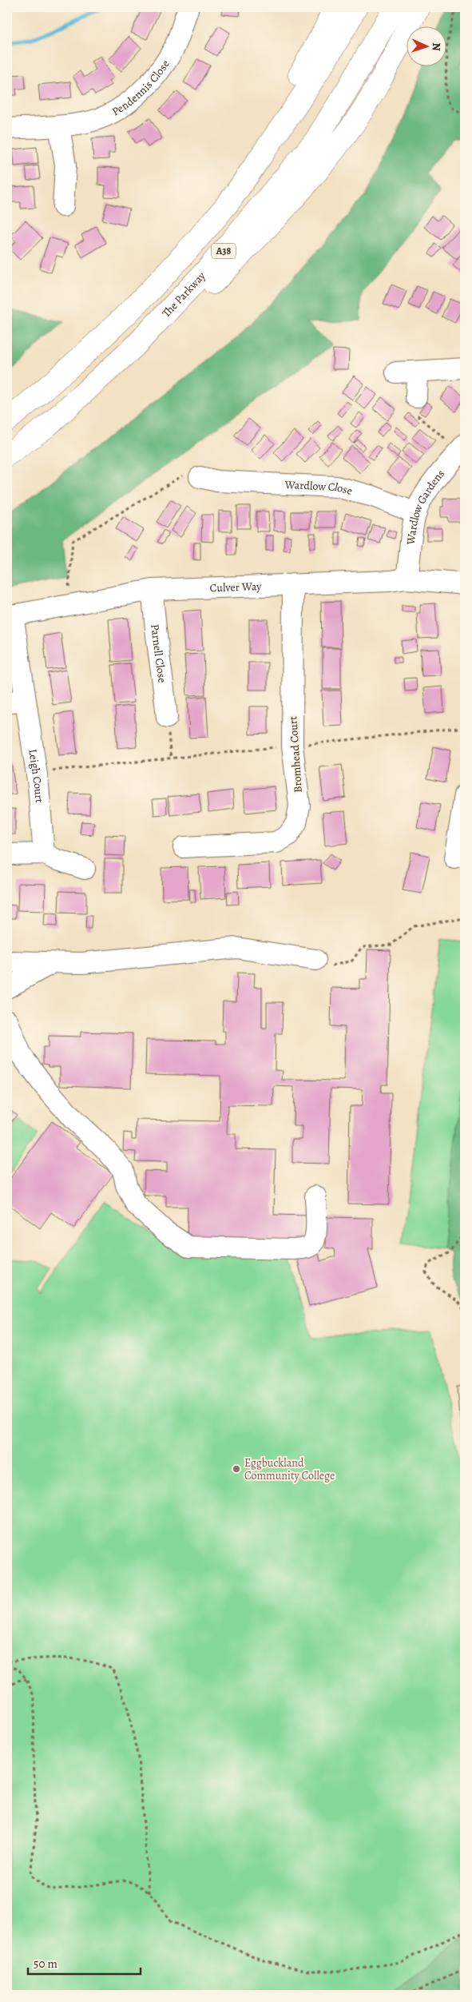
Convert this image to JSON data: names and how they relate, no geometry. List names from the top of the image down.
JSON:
{
  "streets": {
    "highway": ["A38", "The Parkway"],
    "street": [
      "Pendennis Close",
      "Wardlow Close",
      "Wardlow Gardens",
      "Culver Way",
      "Parnell Close",
      "Bromhead Court",
      "Leigh Court"
    ]
  },
  "crossings": [
    ["A38", "The Parkway"],
    ["Wardlow Close", "Wardlow Gardens"],
    ["Wardlow Gardens", "Culver Way"],
    ["Culver Way", "Parnell Close"],
    ["Culver Way", "Bromhead Court"],
    ["Culver Way", "Leigh Court"]
  ],
  "places": ["Eggbuckland Community College"],
  "scale_bar": "50 m",
  "north": "right"
}
